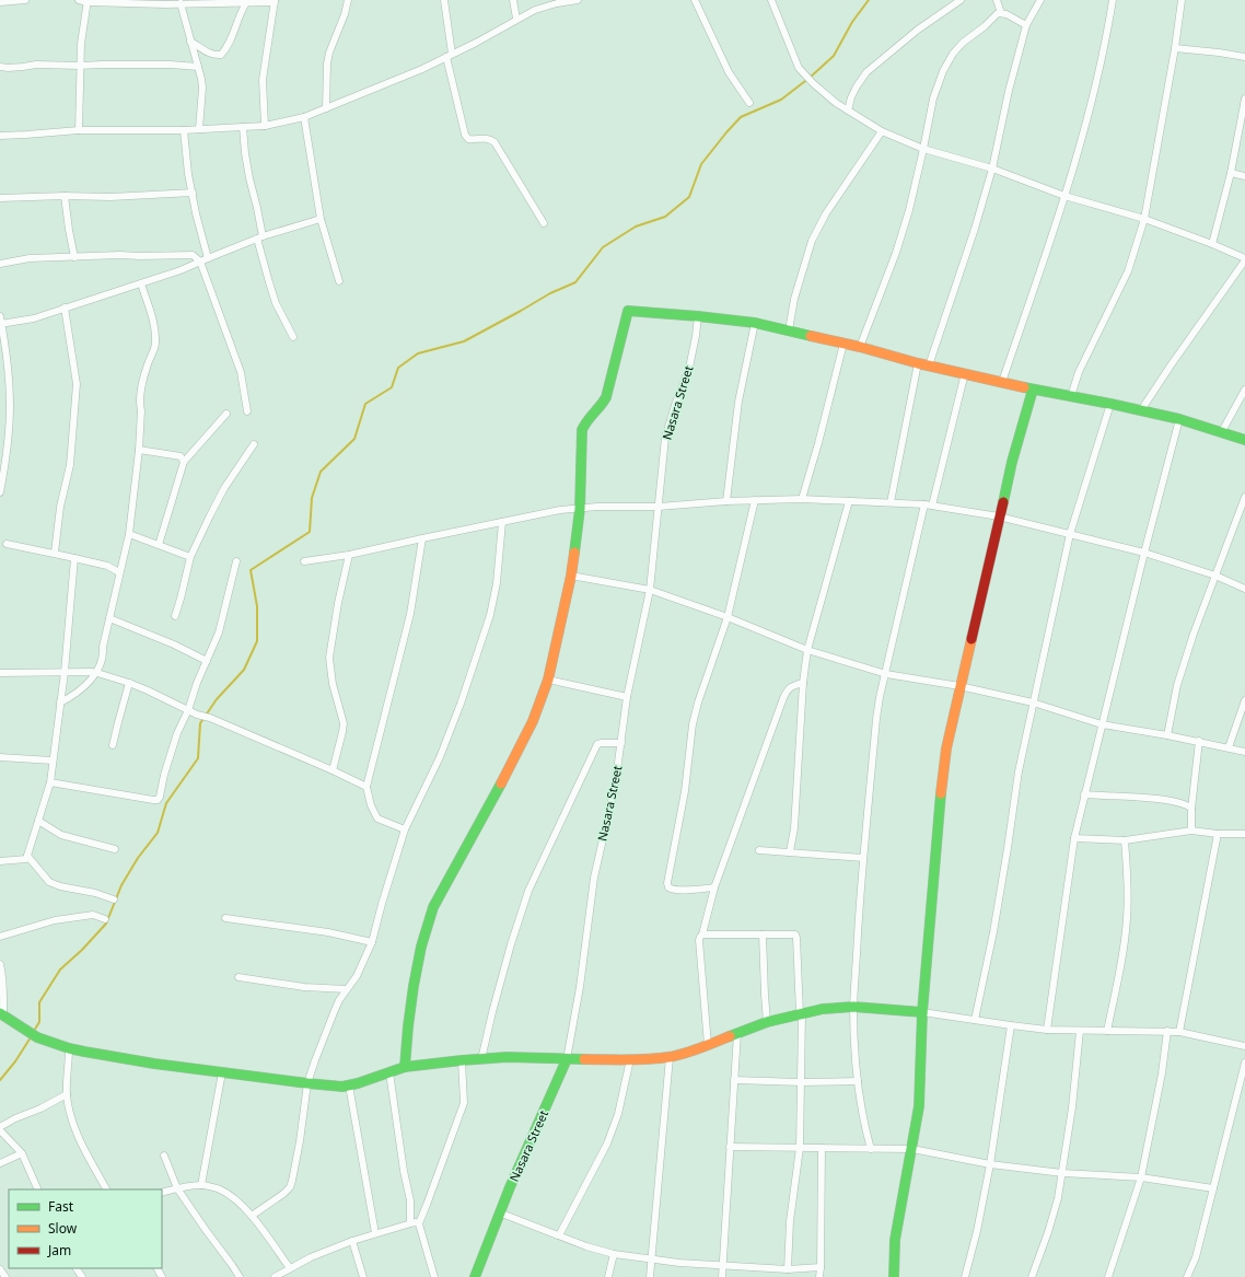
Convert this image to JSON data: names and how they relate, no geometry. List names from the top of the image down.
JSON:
{
  "streets": {
    "street": ["Nasara Street"]
  },
  "legend": ["Fast", "Slow", "Jam"]
}
